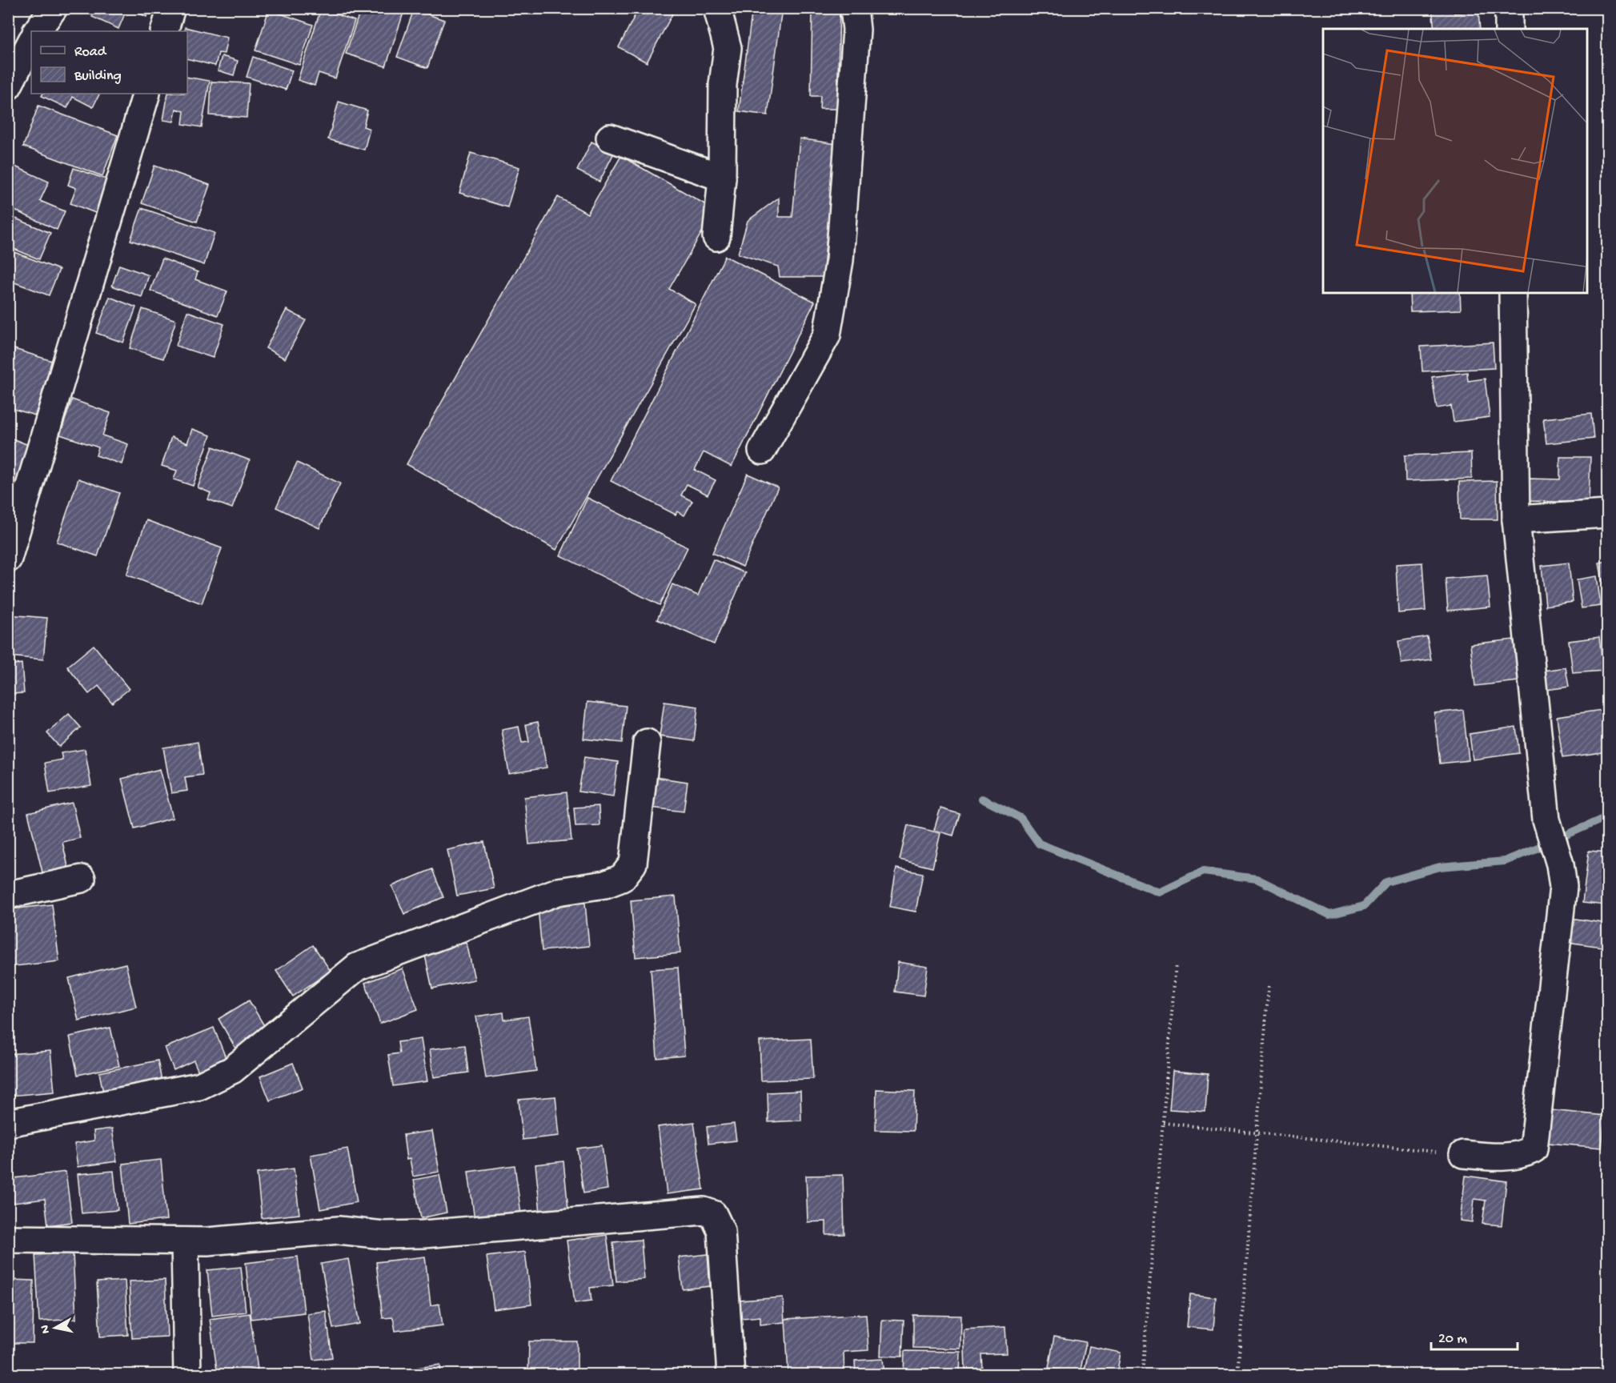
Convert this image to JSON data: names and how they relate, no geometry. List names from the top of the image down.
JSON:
{
  "legend": ["Road", "Building"],
  "scale_bar": "20 m",
  "north": "left"
}
